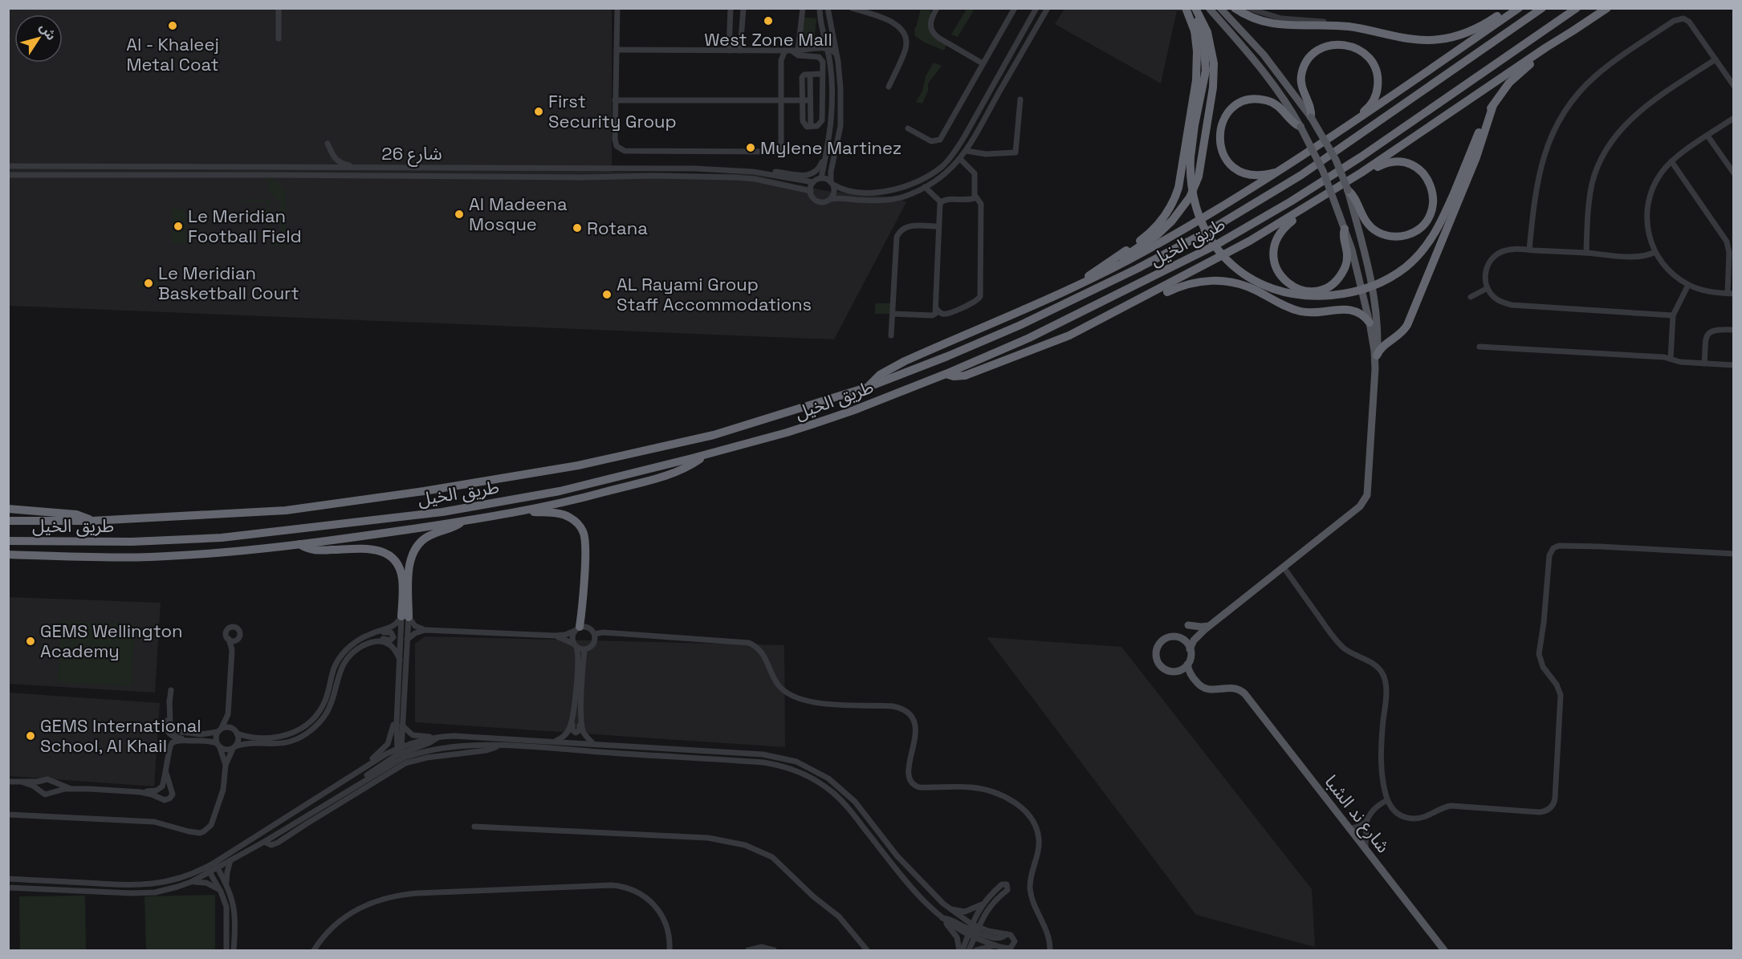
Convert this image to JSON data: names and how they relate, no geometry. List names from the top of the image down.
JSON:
{
  "streets": {
    "highway": ["طريق الخيل"],
    "main road": ["شارع ند الشبا"],
    "street": ["شارع 26"]
  },
  "places": [
    "West Zone Mall",
    "Al - Khaleej Metal Coat",
    "First Security Group",
    "Mylene Martinez",
    "Al Madeena Mosque",
    "Le Meridian Football Field",
    "Rotana",
    "Le Meridian Basketball Court",
    "AL Rayami Group Staff Accommodations",
    "GEMS Wellington Academy",
    "GEMS International School, Al Khail"
  ],
  "north": "top right"
}
